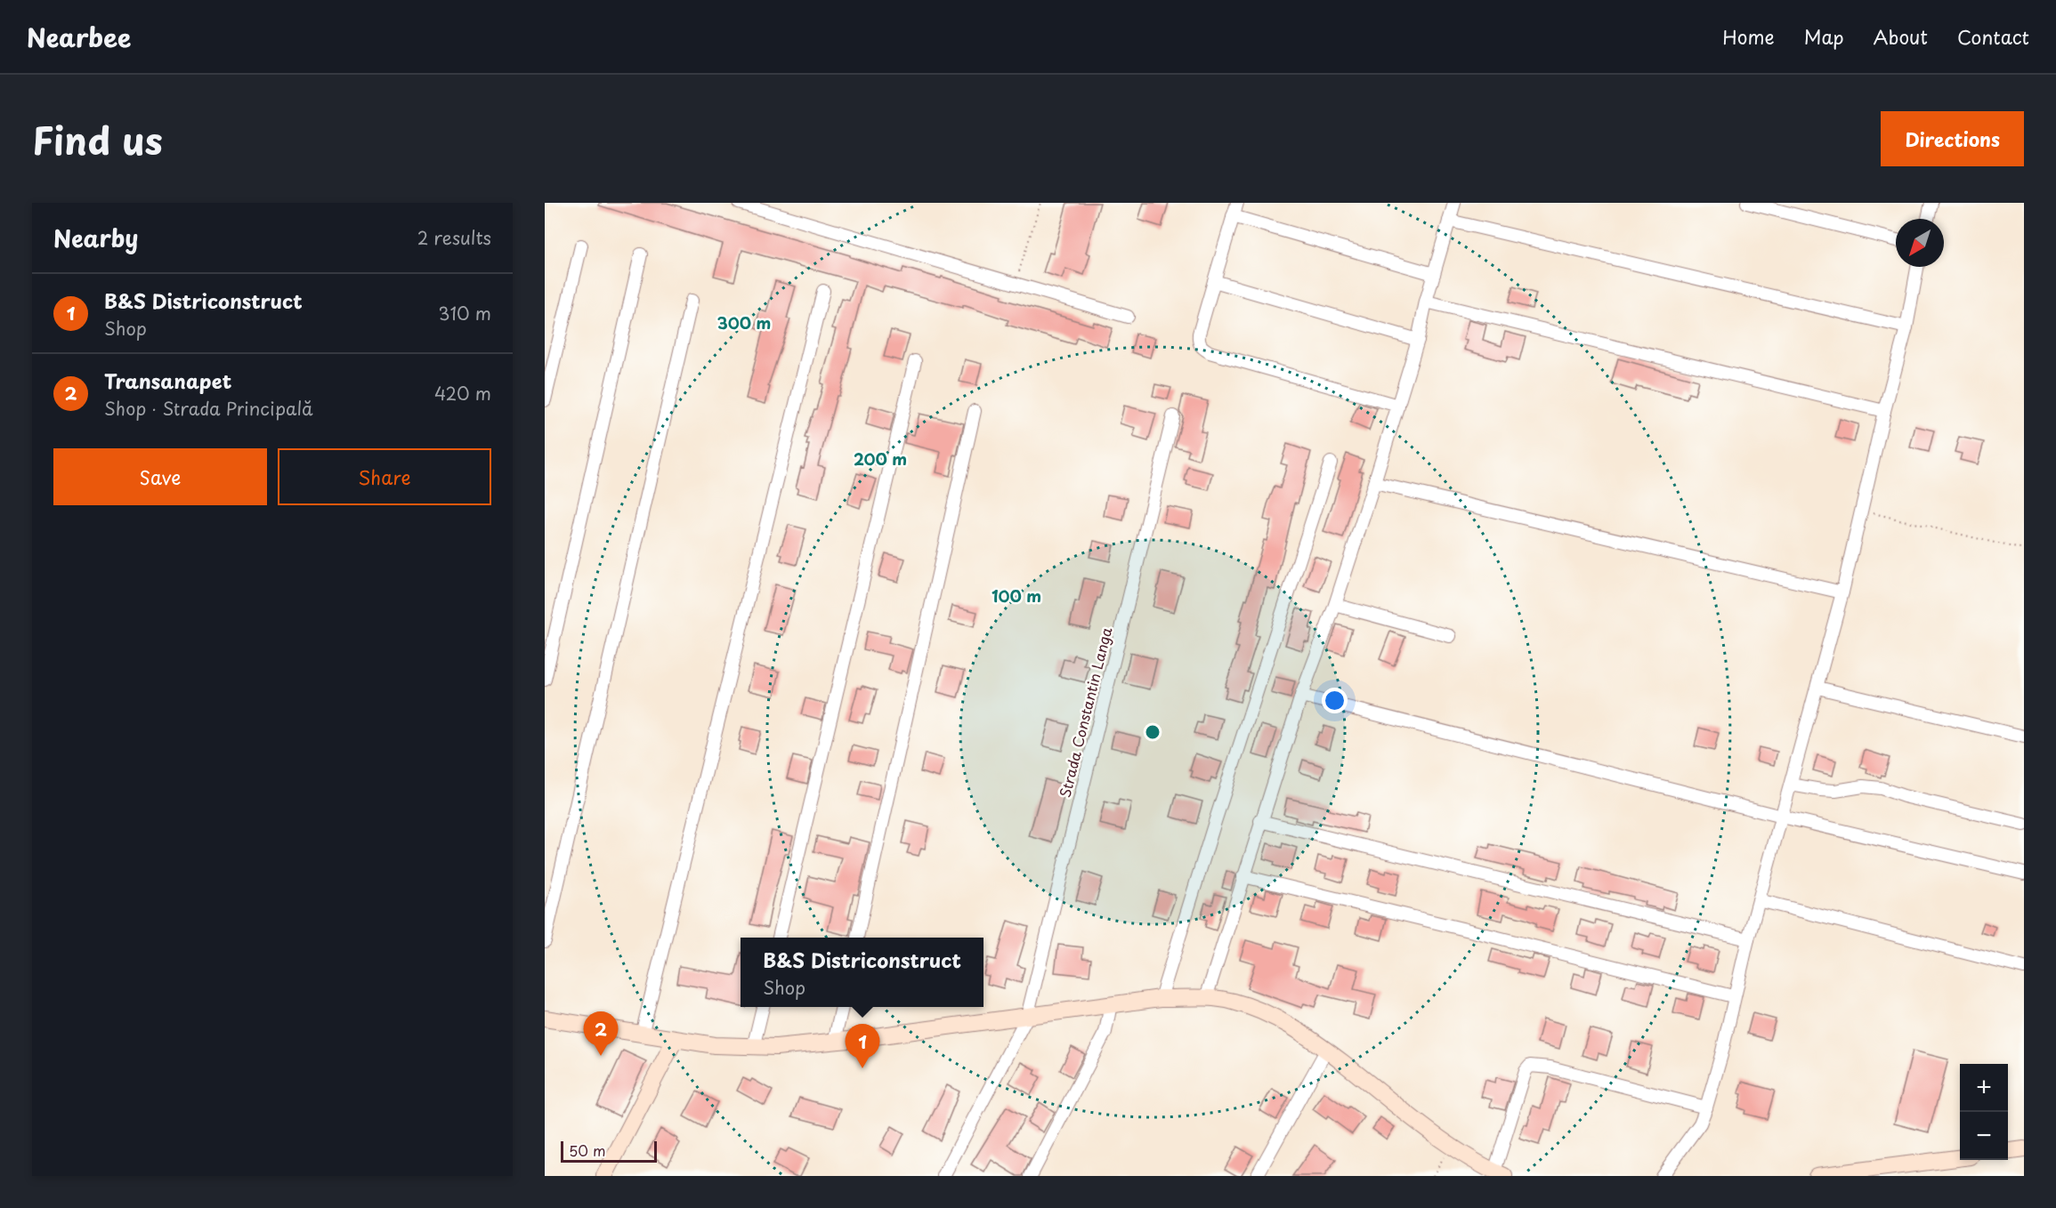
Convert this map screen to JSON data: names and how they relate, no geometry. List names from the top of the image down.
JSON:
{
  "streets": {
    "street": ["Strada Constantin Langa"]
  },
  "scale_bar": "50 m",
  "north": "bottom left",
  "page": {
    "header": "Nearbee",
    "nav": [
      "Home",
      "Map",
      "About",
      "Contact"
    ],
    "title": "Find us",
    "buttons": [
      "Directions",
      ["Save", "Share"]
    ],
    "heading": ["Nearby", "2 results"],
    "list": [
      {
        "mark": "1",
        "name": "B&S Districonstruct",
        "note": "Shop",
        "value": "310 m"
      },
      {
        "mark": "2",
        "name": "Transanapet",
        "note": "Shop · Strada Principală",
        "value": "420 m"
      }
    ],
    "popup": ["B&S Districonstruct", "Shop"],
    "pins": ["2", "1"],
    "map_buttons": ["+", "−"],
    "scale": "50 m"
  },
  "rings": ["300 m", "200 m", "100 m"]
}
